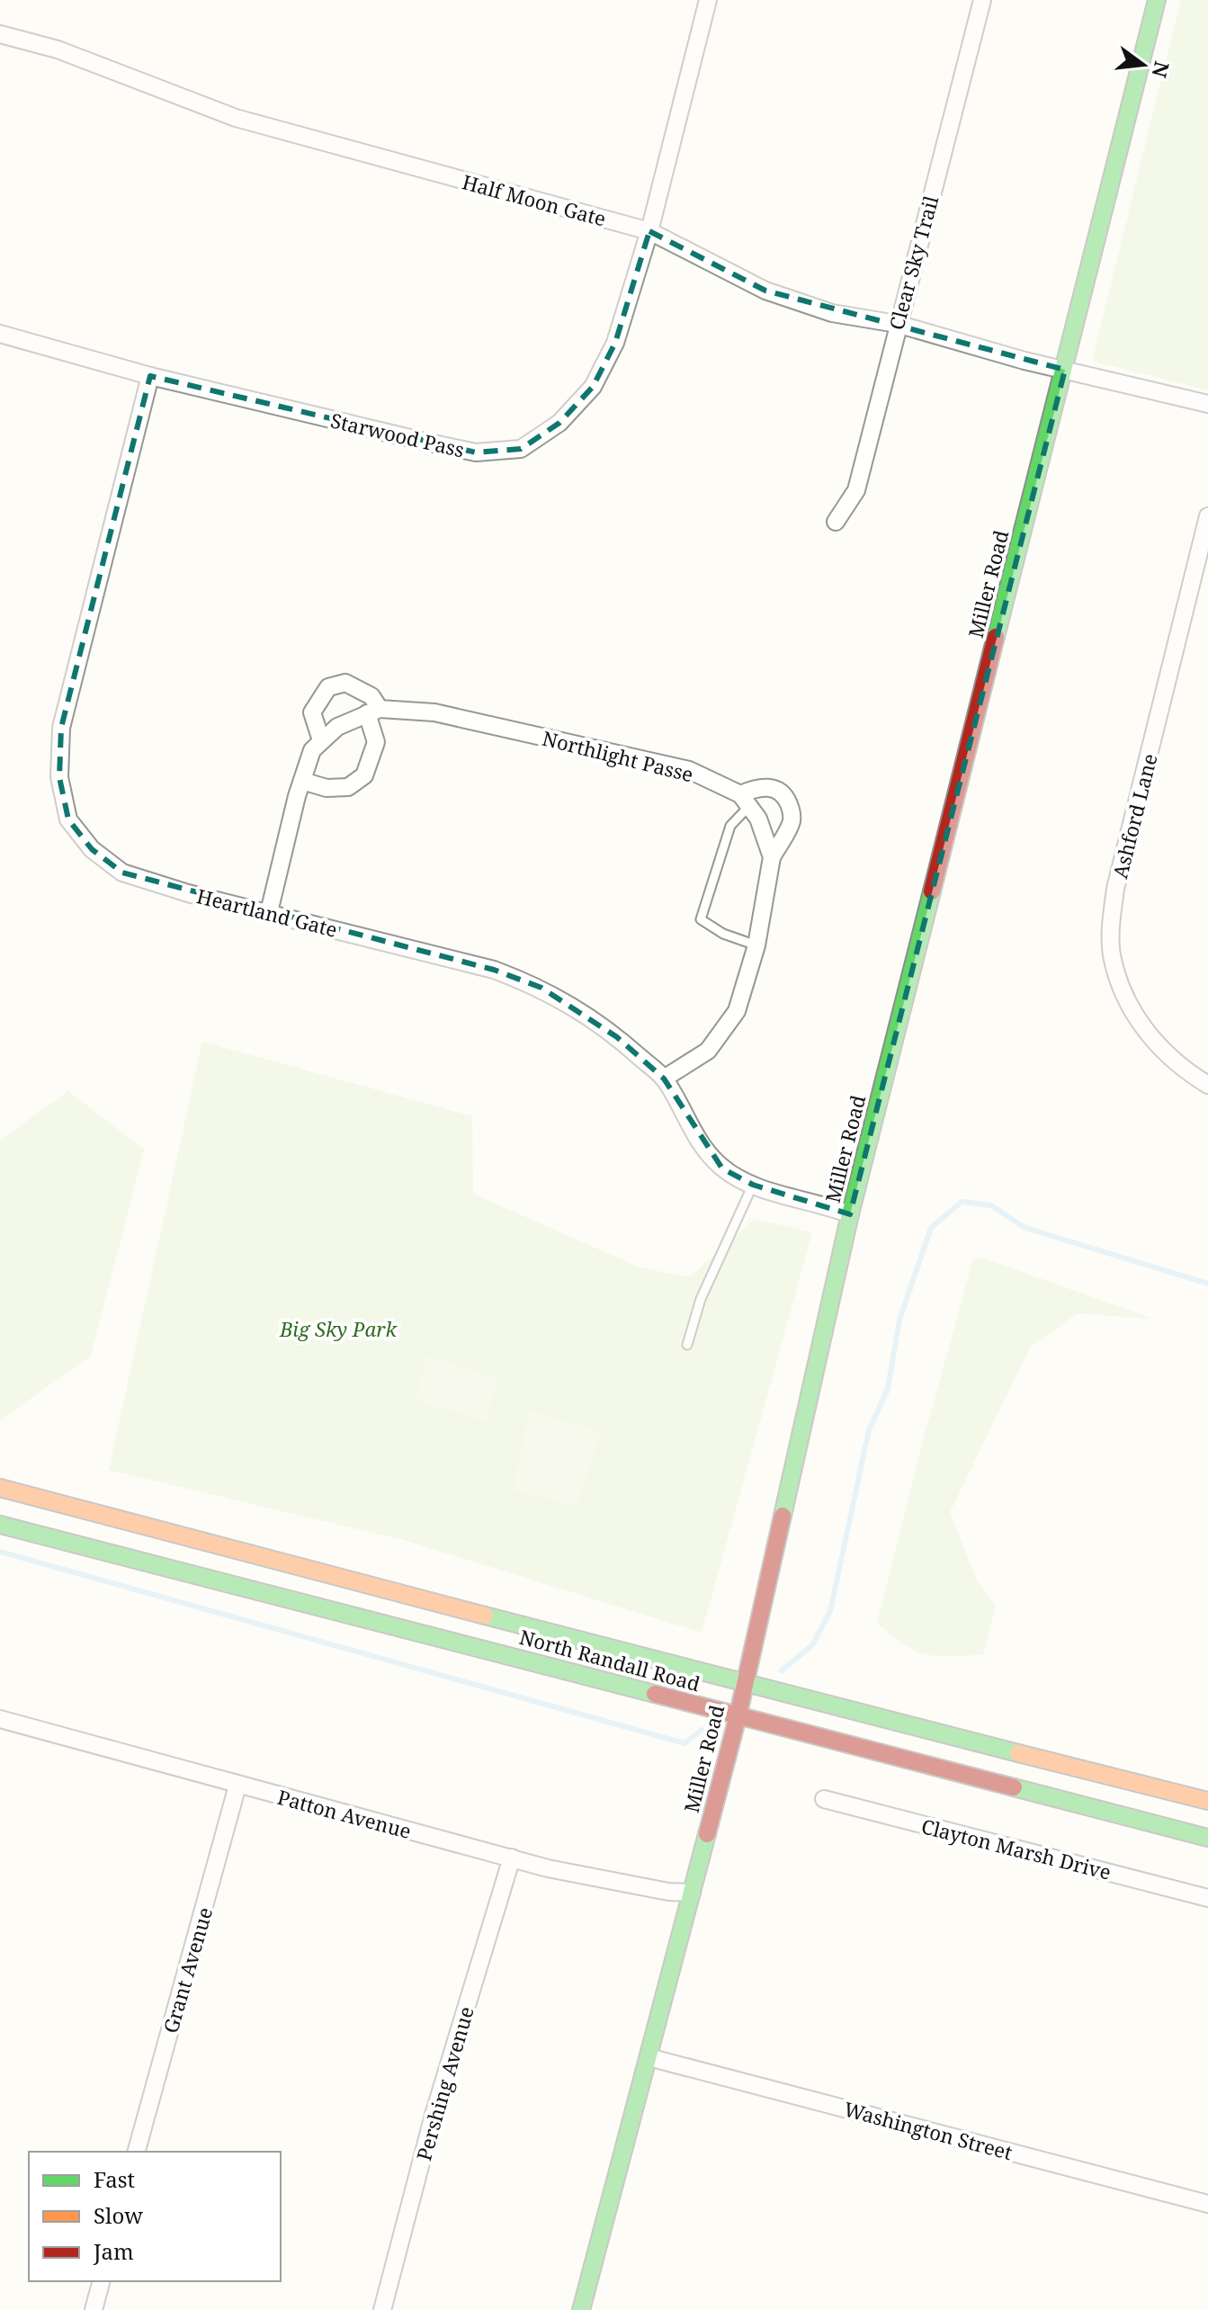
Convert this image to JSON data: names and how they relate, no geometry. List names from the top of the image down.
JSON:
{
  "streets": {
    "main road": ["Miller Road", "North Randall Road"],
    "street": [
      "Half Moon Gate",
      "Clear Sky Trail",
      "Starwood Pass",
      "Northlight Passe",
      "Ashford Lane",
      "Heartland Gate",
      "Patton Avenue",
      "Clayton Marsh Drive",
      "Grant Avenue",
      "Pershing Avenue",
      "Washington Street"
    ]
  },
  "crossings": [
    ["Half Moon Gate", "Clear Sky Trail"],
    ["Half Moon Gate", "Starwood Pass"],
    ["Half Moon Gate", "Miller Road"],
    ["Starwood Pass", "Heartland Gate"],
    ["Miller Road", "Heartland Gate"],
    ["Miller Road", "North Randall Road"],
    ["Miller Road", "Patton Avenue"],
    ["Miller Road", "Washington Street"],
    ["Northlight Passe", "Heartland Gate"],
    ["Patton Avenue", "Grant Avenue"],
    ["Patton Avenue", "Pershing Avenue"]
  ],
  "parks": ["Big Sky Park"],
  "legend": ["Fast", "Slow", "Jam"],
  "north": "right"
}
